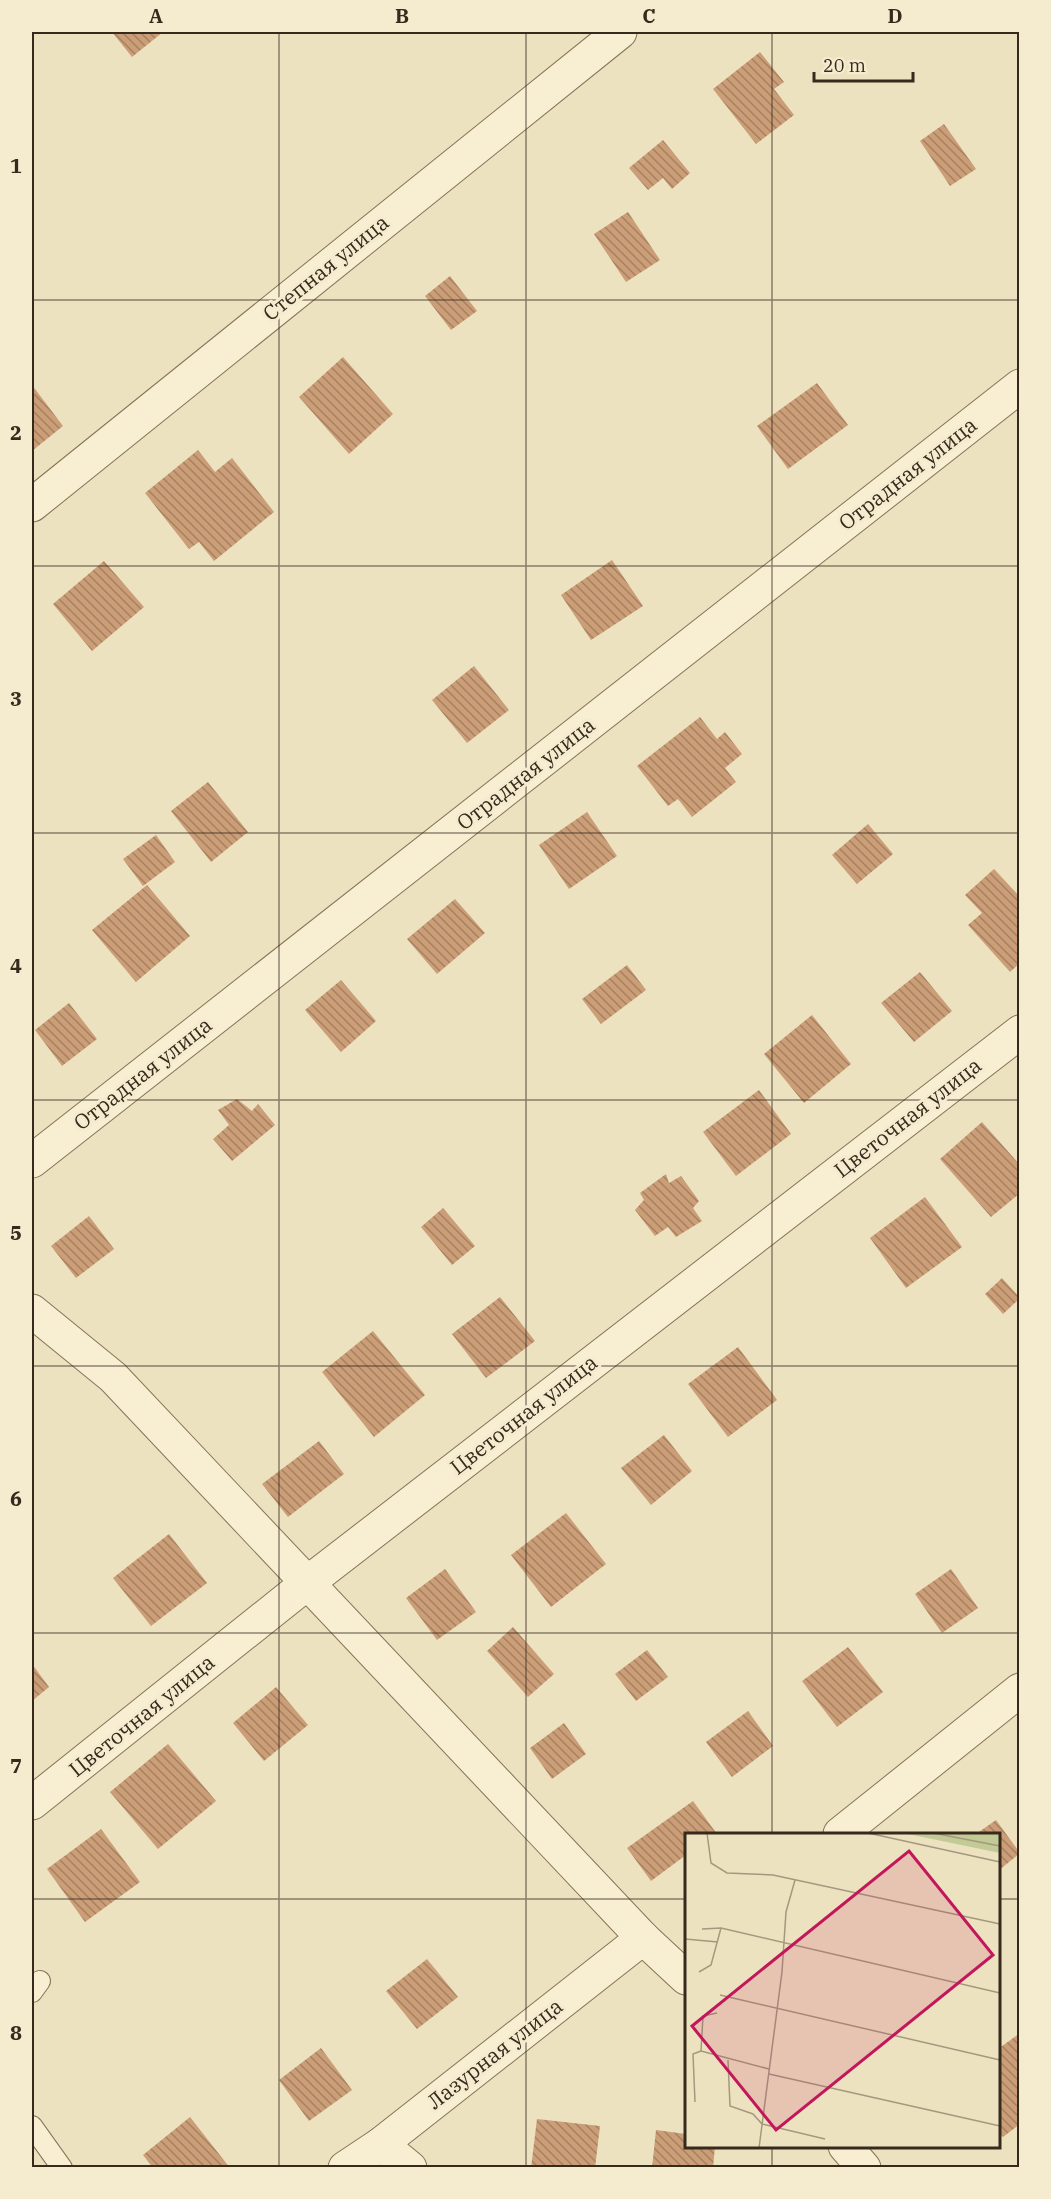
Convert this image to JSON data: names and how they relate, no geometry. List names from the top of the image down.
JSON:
{
  "streets": {
    "street": [
      "Степная улица",
      "Отрадная улица",
      "Цветочная улица",
      "Лазурная улица"
    ]
  },
  "scale_bar": "20 m",
  "grid": {
    "columns": [
      "A",
      "B",
      "C",
      "D"
    ],
    "rows": [
      "1",
      "2",
      "3",
      "4",
      "5",
      "6",
      "7",
      "8"
    ]
  }
}
